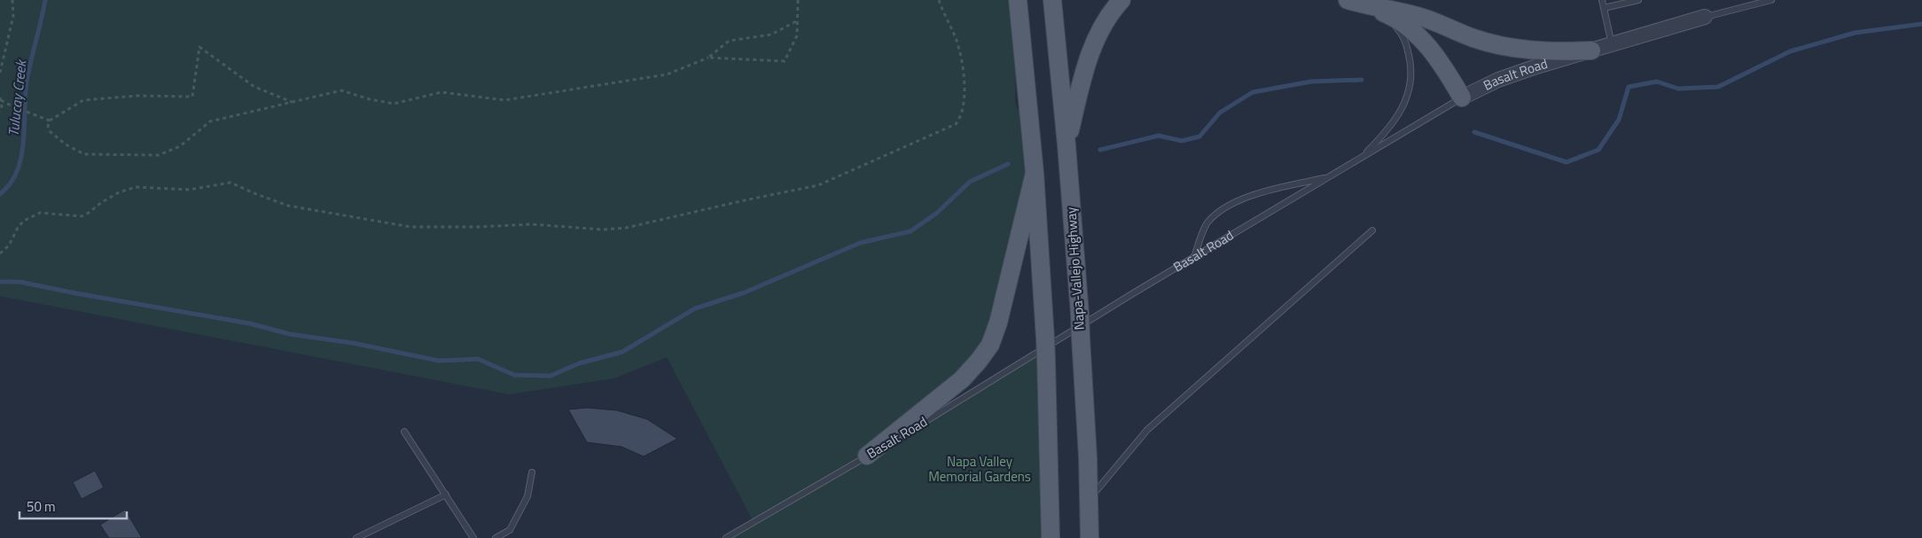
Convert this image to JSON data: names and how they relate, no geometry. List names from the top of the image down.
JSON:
{
  "streets": {
    "main road": ["Napa-Vallejo Highway"],
    "street": ["Basalt Road"]
  },
  "water": ["Tulucay Creek"],
  "parks": ["Napa Valley Memorial Gardens"],
  "scale_bar": "50 m"
}
